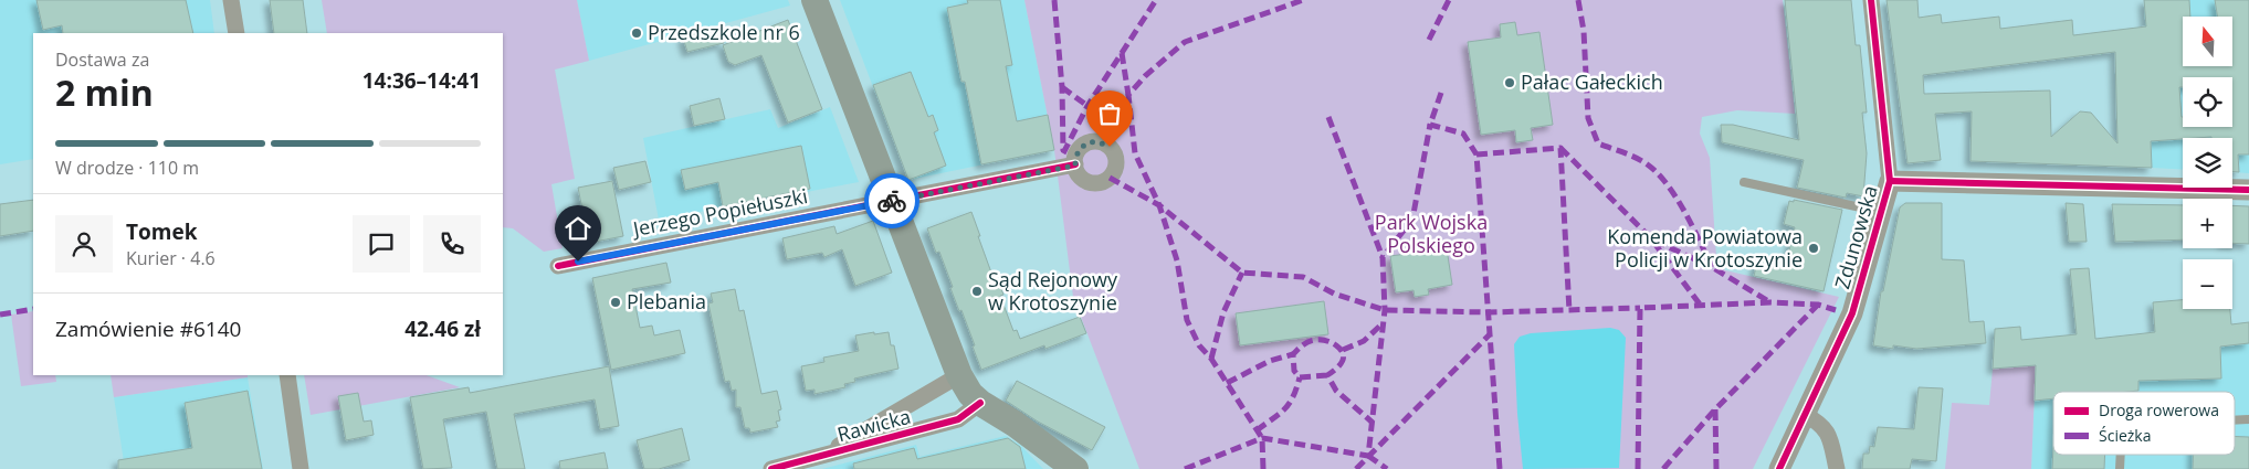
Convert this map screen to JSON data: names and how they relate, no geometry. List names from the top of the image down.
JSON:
{
  "streets": {
    "street": ["Jerzego Popiełuszki", "Zdunowska", "Rawicka"]
  },
  "parks": ["Park Wojska Polskiego"],
  "places": [
    "Przedszkole nr 6",
    "Pałac Gałeckich",
    "Komenda Powiatowa Policji w Krotoszynie",
    "Sąd Rejonowy w Krotoszynie",
    "Plebania"
  ],
  "legend": ["Droga rowerowa", "Ścieżka"],
  "north": "top",
  "page": {
    "map_buttons": ["+", "−"],
    "heading": ["2 min", "Dostawa za", "14:36–14:41"],
    "panel": [
      "Tomek",
      "Kurier · 4.6",
      "Zamówienie #6140",
      "42.46 zł"
    ],
    "bar": "W drodze · 110 m"
  }
}
